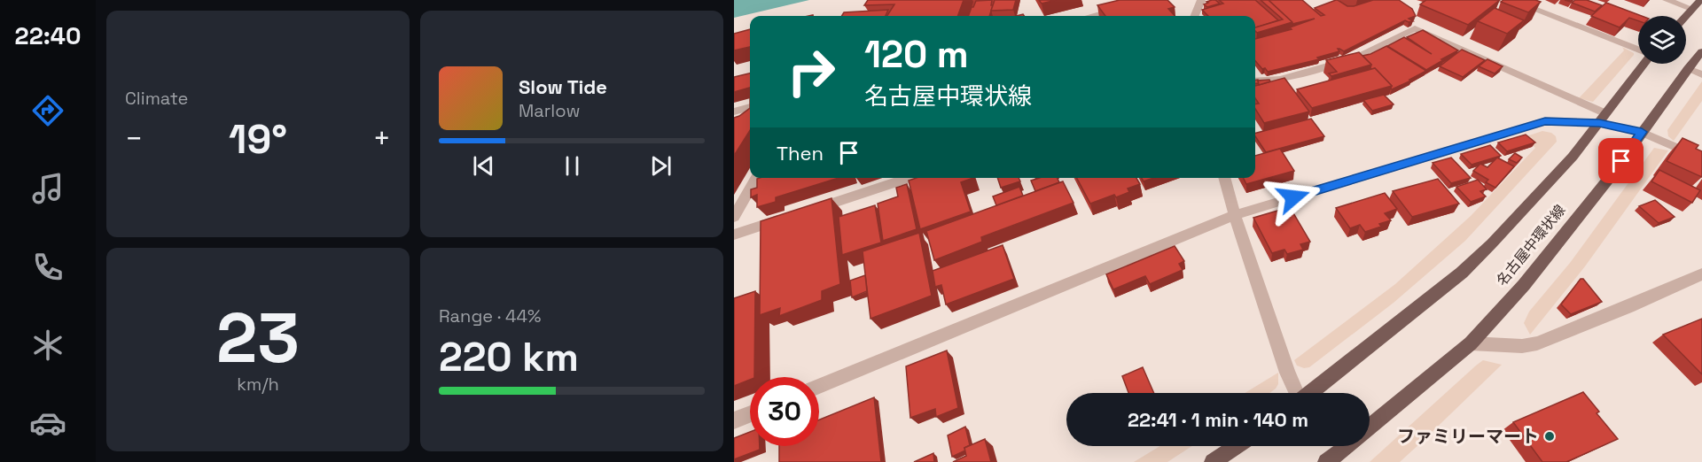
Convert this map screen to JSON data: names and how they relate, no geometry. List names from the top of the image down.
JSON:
{
  "streets": {
    "main road": ["名古屋中環状線"]
  },
  "places": ["ファミリーマート"],
  "page": {
    "tabs": "22:40",
    "tile": [
      "Climate",
      ["23", "km/h"],
      ["Range · 44%", "220 km"]
    ],
    "turn": ["120 m", "名古屋中環状線"],
    "song": ["Slow Tide", "Marlow"],
    "heat": ["−", "19°", "+"],
    "then": "Then",
    "limit": "30",
    "trip": "22:41 · 1 min · 140 m"
  }
}
